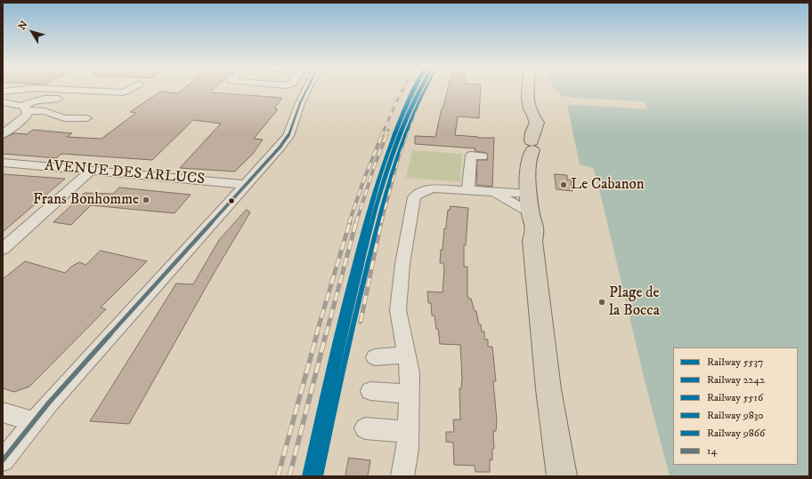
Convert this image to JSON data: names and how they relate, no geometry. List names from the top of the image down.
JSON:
{
  "streets": {
    "street": ["AVENUE DES ARLUCS"]
  },
  "places": ["Le Cabanon", "Frans Bonhomme", "Plage de la Bocca"],
  "lines": [
    "rail line 5537",
    "rail line 2242",
    "rail line 5516",
    "rail line 9830",
    "rail line 9866",
    "transit line 14"
  ],
  "legend": [
    "Railway 5537",
    "Railway 2242",
    "Railway 5516",
    "Railway 9830",
    "Railway 9866",
    "14"
  ],
  "north": "top left"
}
